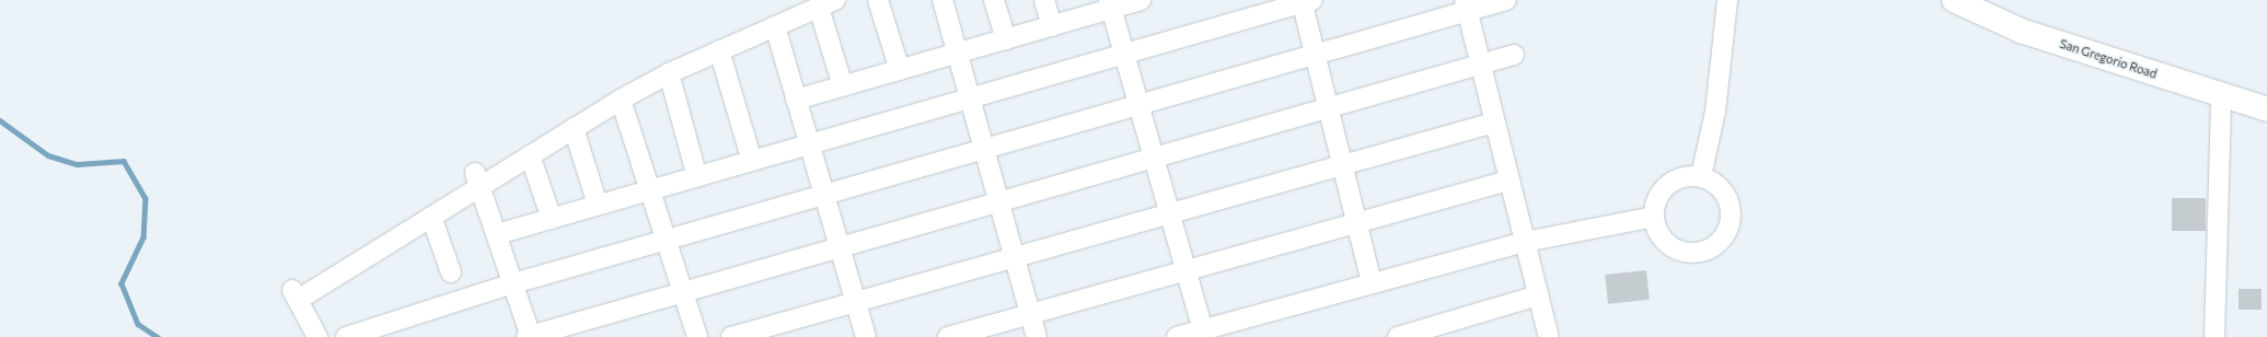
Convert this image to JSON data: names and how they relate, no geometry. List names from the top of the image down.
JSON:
{
  "streets": {
    "street": ["San Gregorio Road"]
  }
}
